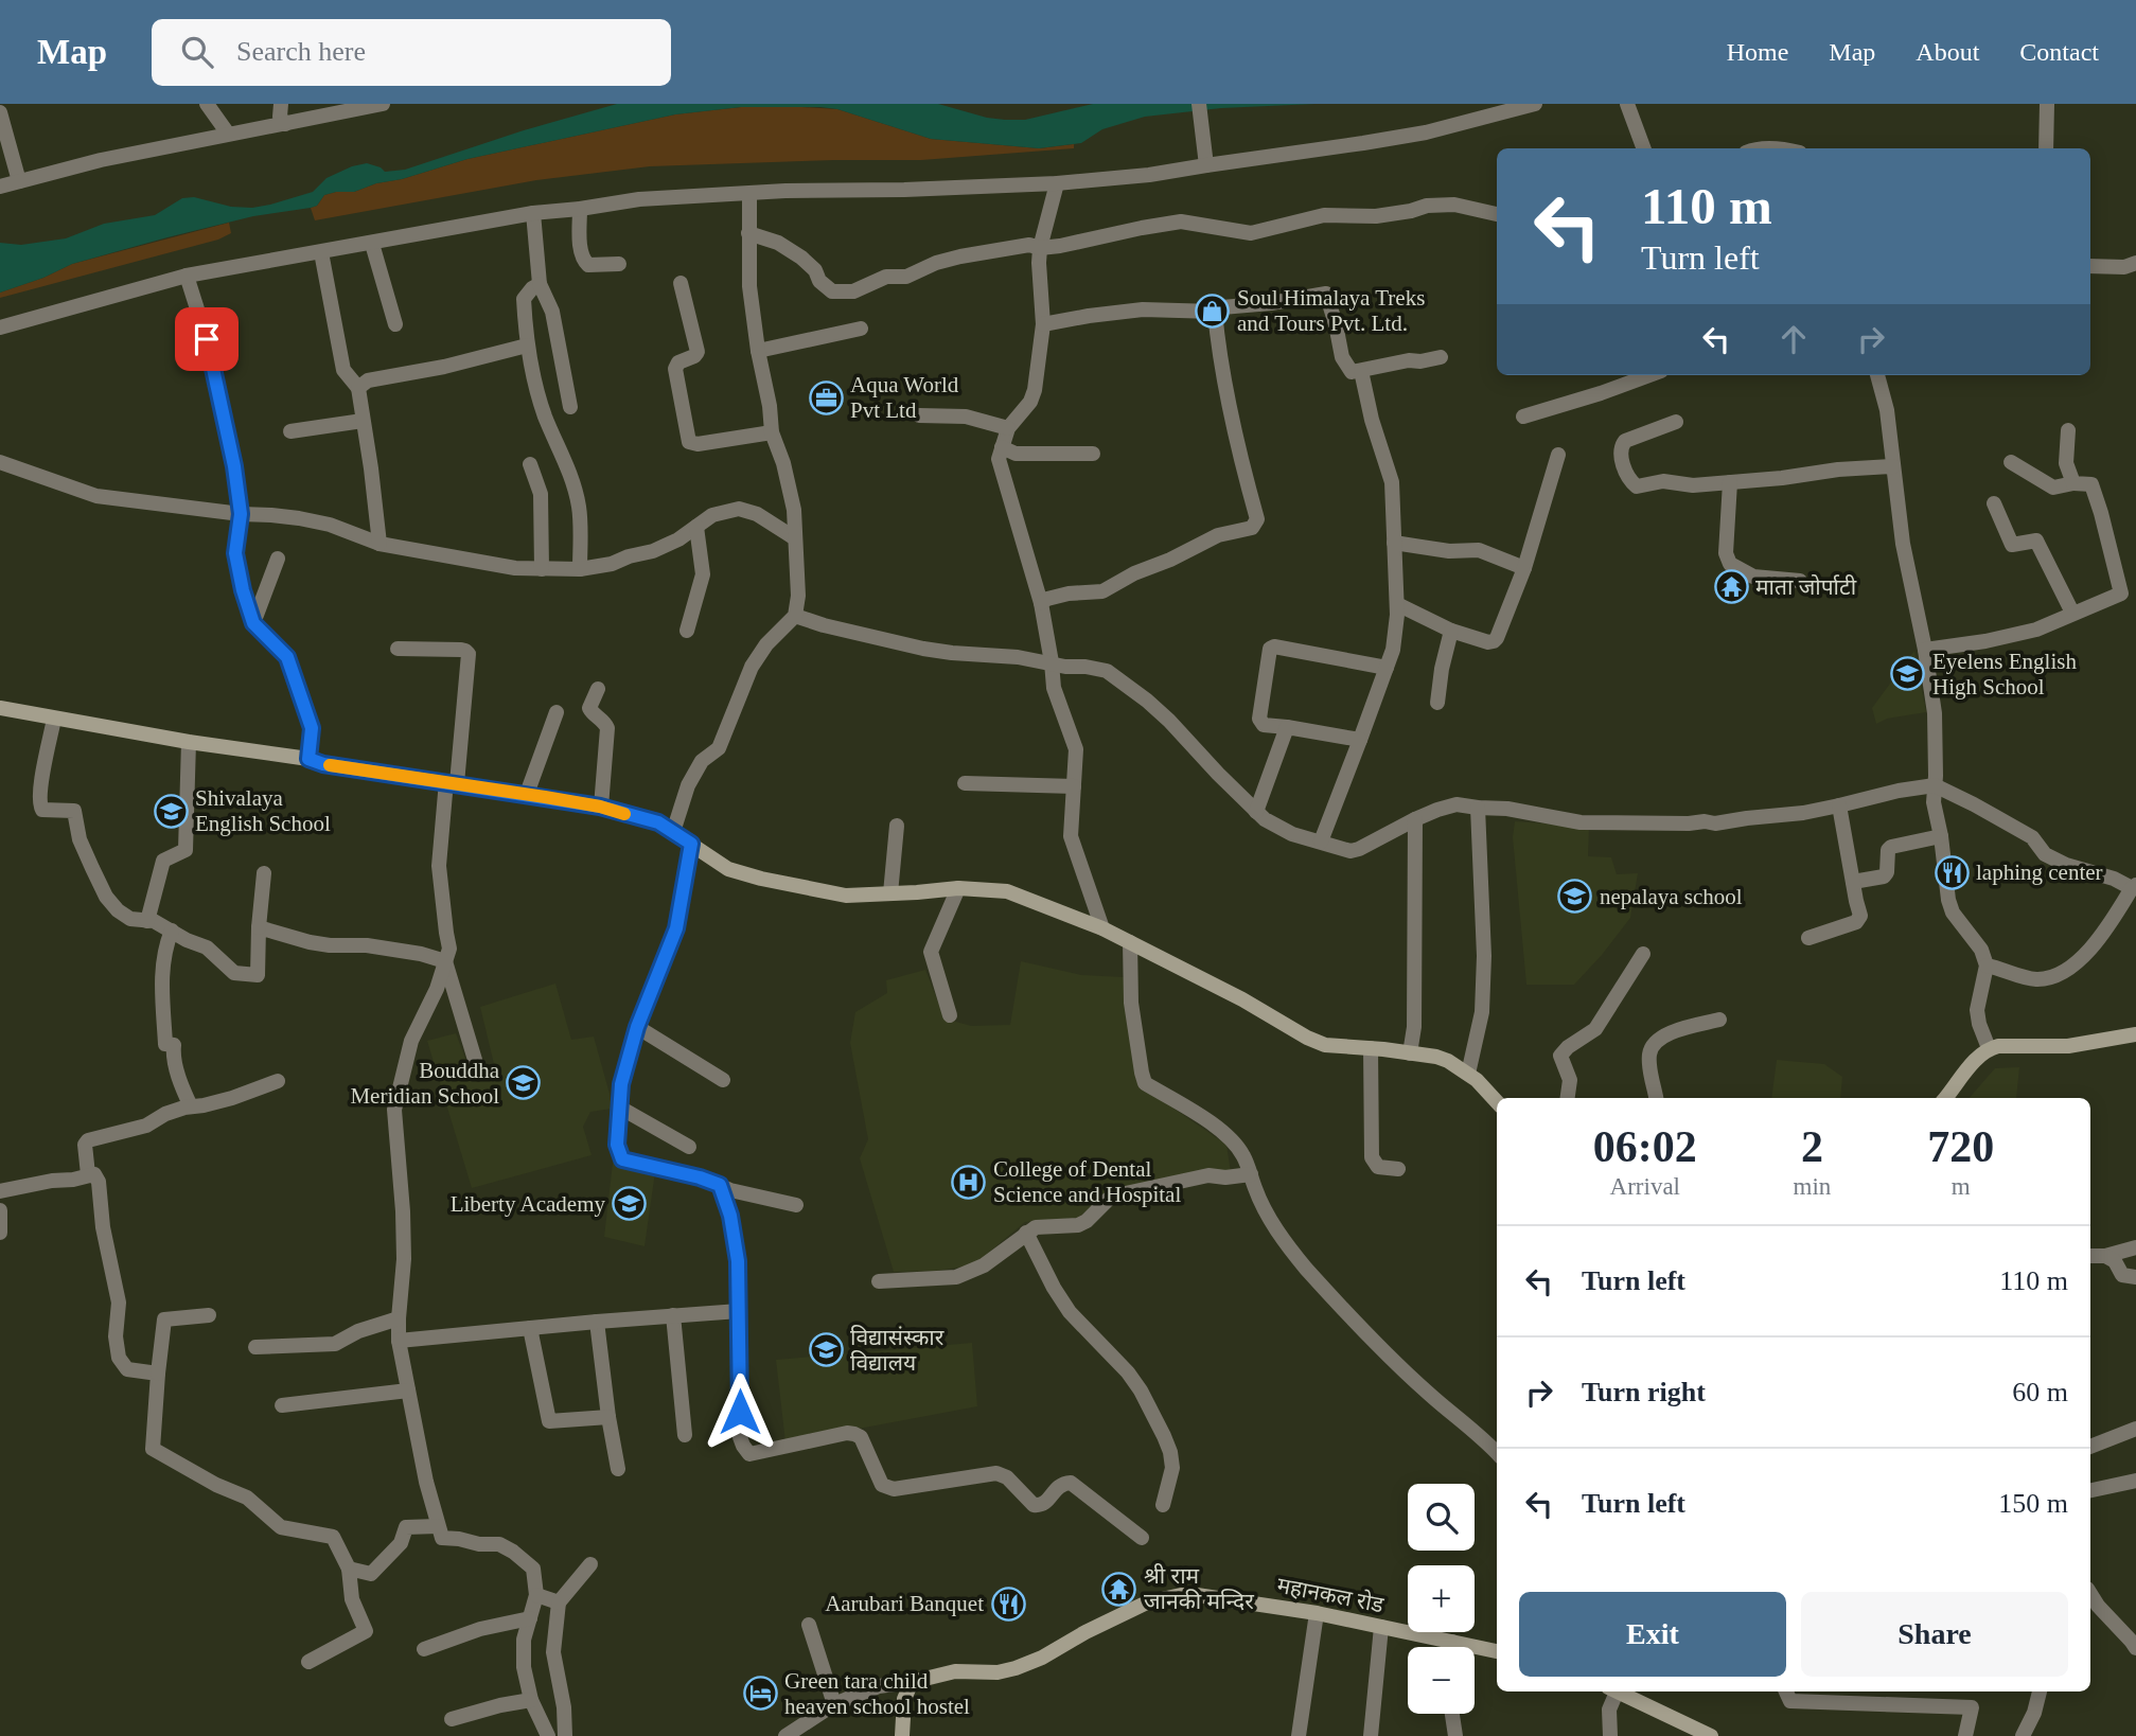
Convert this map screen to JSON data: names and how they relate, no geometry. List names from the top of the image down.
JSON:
{
  "streets": {
    "main road": ["महानकल रोड"]
  },
  "places": {
    "shop": ["Soul Himalaya Treks and Tours Pvt. Ltd."],
    "office": ["Aqua World Pvt Ltd"],
    "temple": ["माता जोर्पाटी", "श्री राम जानकी मन्दिर"],
    "school or university": [
      "Eyelens English High School",
      "Shivalaya English School",
      "nepalaya school",
      "Bouddha Meridian School",
      "Liberty Academy",
      "विद्यासंस्कार विद्यालय"
    ],
    "restaurant": ["laphing center", "Aarubari Banquet"],
    "hospital": ["College of Dental Science and Hospital"],
    "hotel": ["Green tara child heaven school hostel"]
  },
  "page": {
    "header": "Map",
    "search": "Search here",
    "nav": [
      "Home",
      "Map",
      "About",
      "Contact"
    ],
    "turn": ["110 m", "Turn left"],
    "eta": [
      "06:02",
      "Arrival",
      "2",
      "min",
      "720",
      "m"
    ],
    "list": [
      {
        "name": "Turn left",
        "value": "110 m"
      },
      {
        "name": "Turn right",
        "value": "60 m"
      },
      {
        "name": "Turn left",
        "value": "150 m"
      }
    ],
    "map_buttons": ["+", "−"],
    "buttons": ["Exit", "Share"]
  }
}
